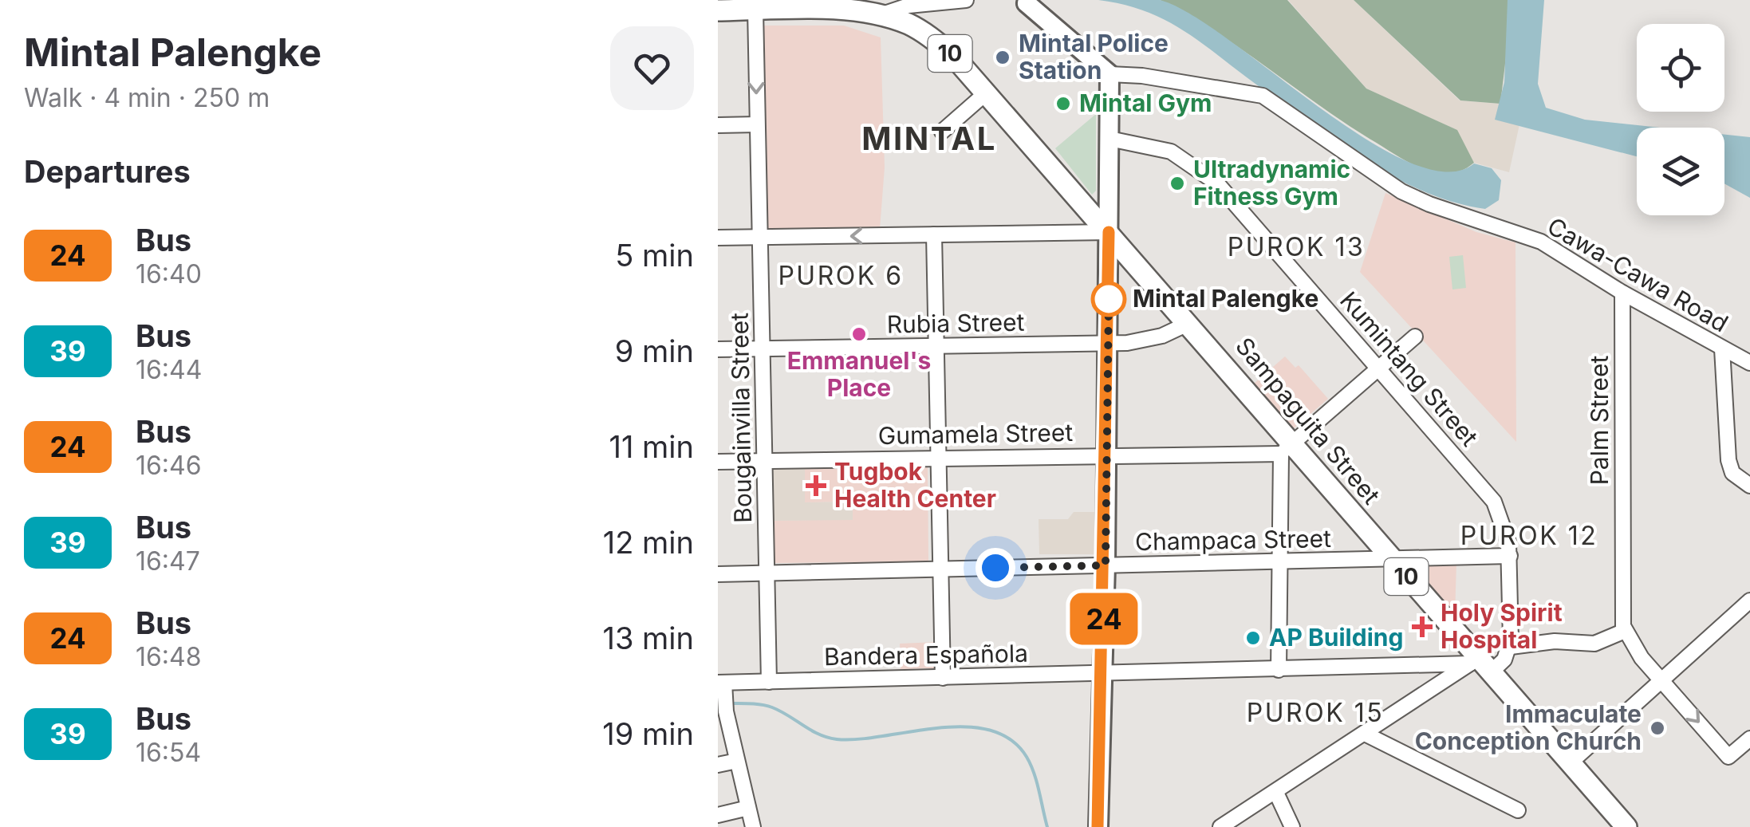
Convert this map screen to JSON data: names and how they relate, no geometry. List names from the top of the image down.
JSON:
{
  "streets": {
    "highway": ["10", "Sampaguita Street"],
    "street": [
      "Cawa-Cawa Road",
      "Rubia Street",
      "Kumintang Street",
      "Bougainvilla Street",
      "Palm Street",
      "Gumamela Street",
      "Champaca Street",
      "Bandera Española"
    ]
  },
  "crossings": [
    ["Cawa-Cawa Road", "Palm Street"],
    ["Rubia Street", "Bougainvilla Street"],
    ["Rubia Street", "Sampaguita Street"],
    ["Kumintang Street", "Champaca Street"],
    ["Bougainvilla Street", "Sampaguita Street"],
    ["Bougainvilla Street", "Gumamela Street"],
    ["Bougainvilla Street", "Champaca Street"],
    ["Bougainvilla Street", "Bandera Española"],
    ["Sampaguita Street", "Gumamela Street"],
    ["Sampaguita Street", "Champaca Street"],
    ["Sampaguita Street", "Bandera Española"]
  ],
  "districts": [
    "MINTAL",
    "PUROK 13",
    "PUROK 6",
    "PUROK 12",
    "PUROK 15"
  ],
  "places": {
    "other": [
      "Mintal Police Station",
      "Mintal Gym",
      "Ultradynamic Fitness Gym",
      "Mintal Palengke",
      "Emmanuel's Place",
      "AP Building",
      "Immaculate Conception Church"
    ],
    "health": ["Tugbok Health Center", "Holy Spirit Hospital"]
  },
  "lines": ["bus line 24"],
  "page": {
    "heading": [
      ["Mintal Palengke", "Walk · 4 min · 250 m"],
      "Departures"
    ],
    "on_map": "24",
    "list": [
      {
        "mark": "24",
        "name": "Bus",
        "note": "16:40",
        "value": "5 min"
      },
      {
        "mark": "39",
        "name": "Bus",
        "note": "16:44",
        "value": "9 min"
      },
      {
        "mark": "24",
        "name": "Bus",
        "note": "16:46",
        "value": "11 min"
      },
      {
        "mark": "39",
        "name": "Bus",
        "note": "16:47",
        "value": "12 min"
      },
      {
        "mark": "24",
        "name": "Bus",
        "note": "16:48",
        "value": "13 min"
      },
      {
        "mark": "39",
        "name": "Bus",
        "note": "16:54",
        "value": "19 min"
      }
    ]
  }
}
